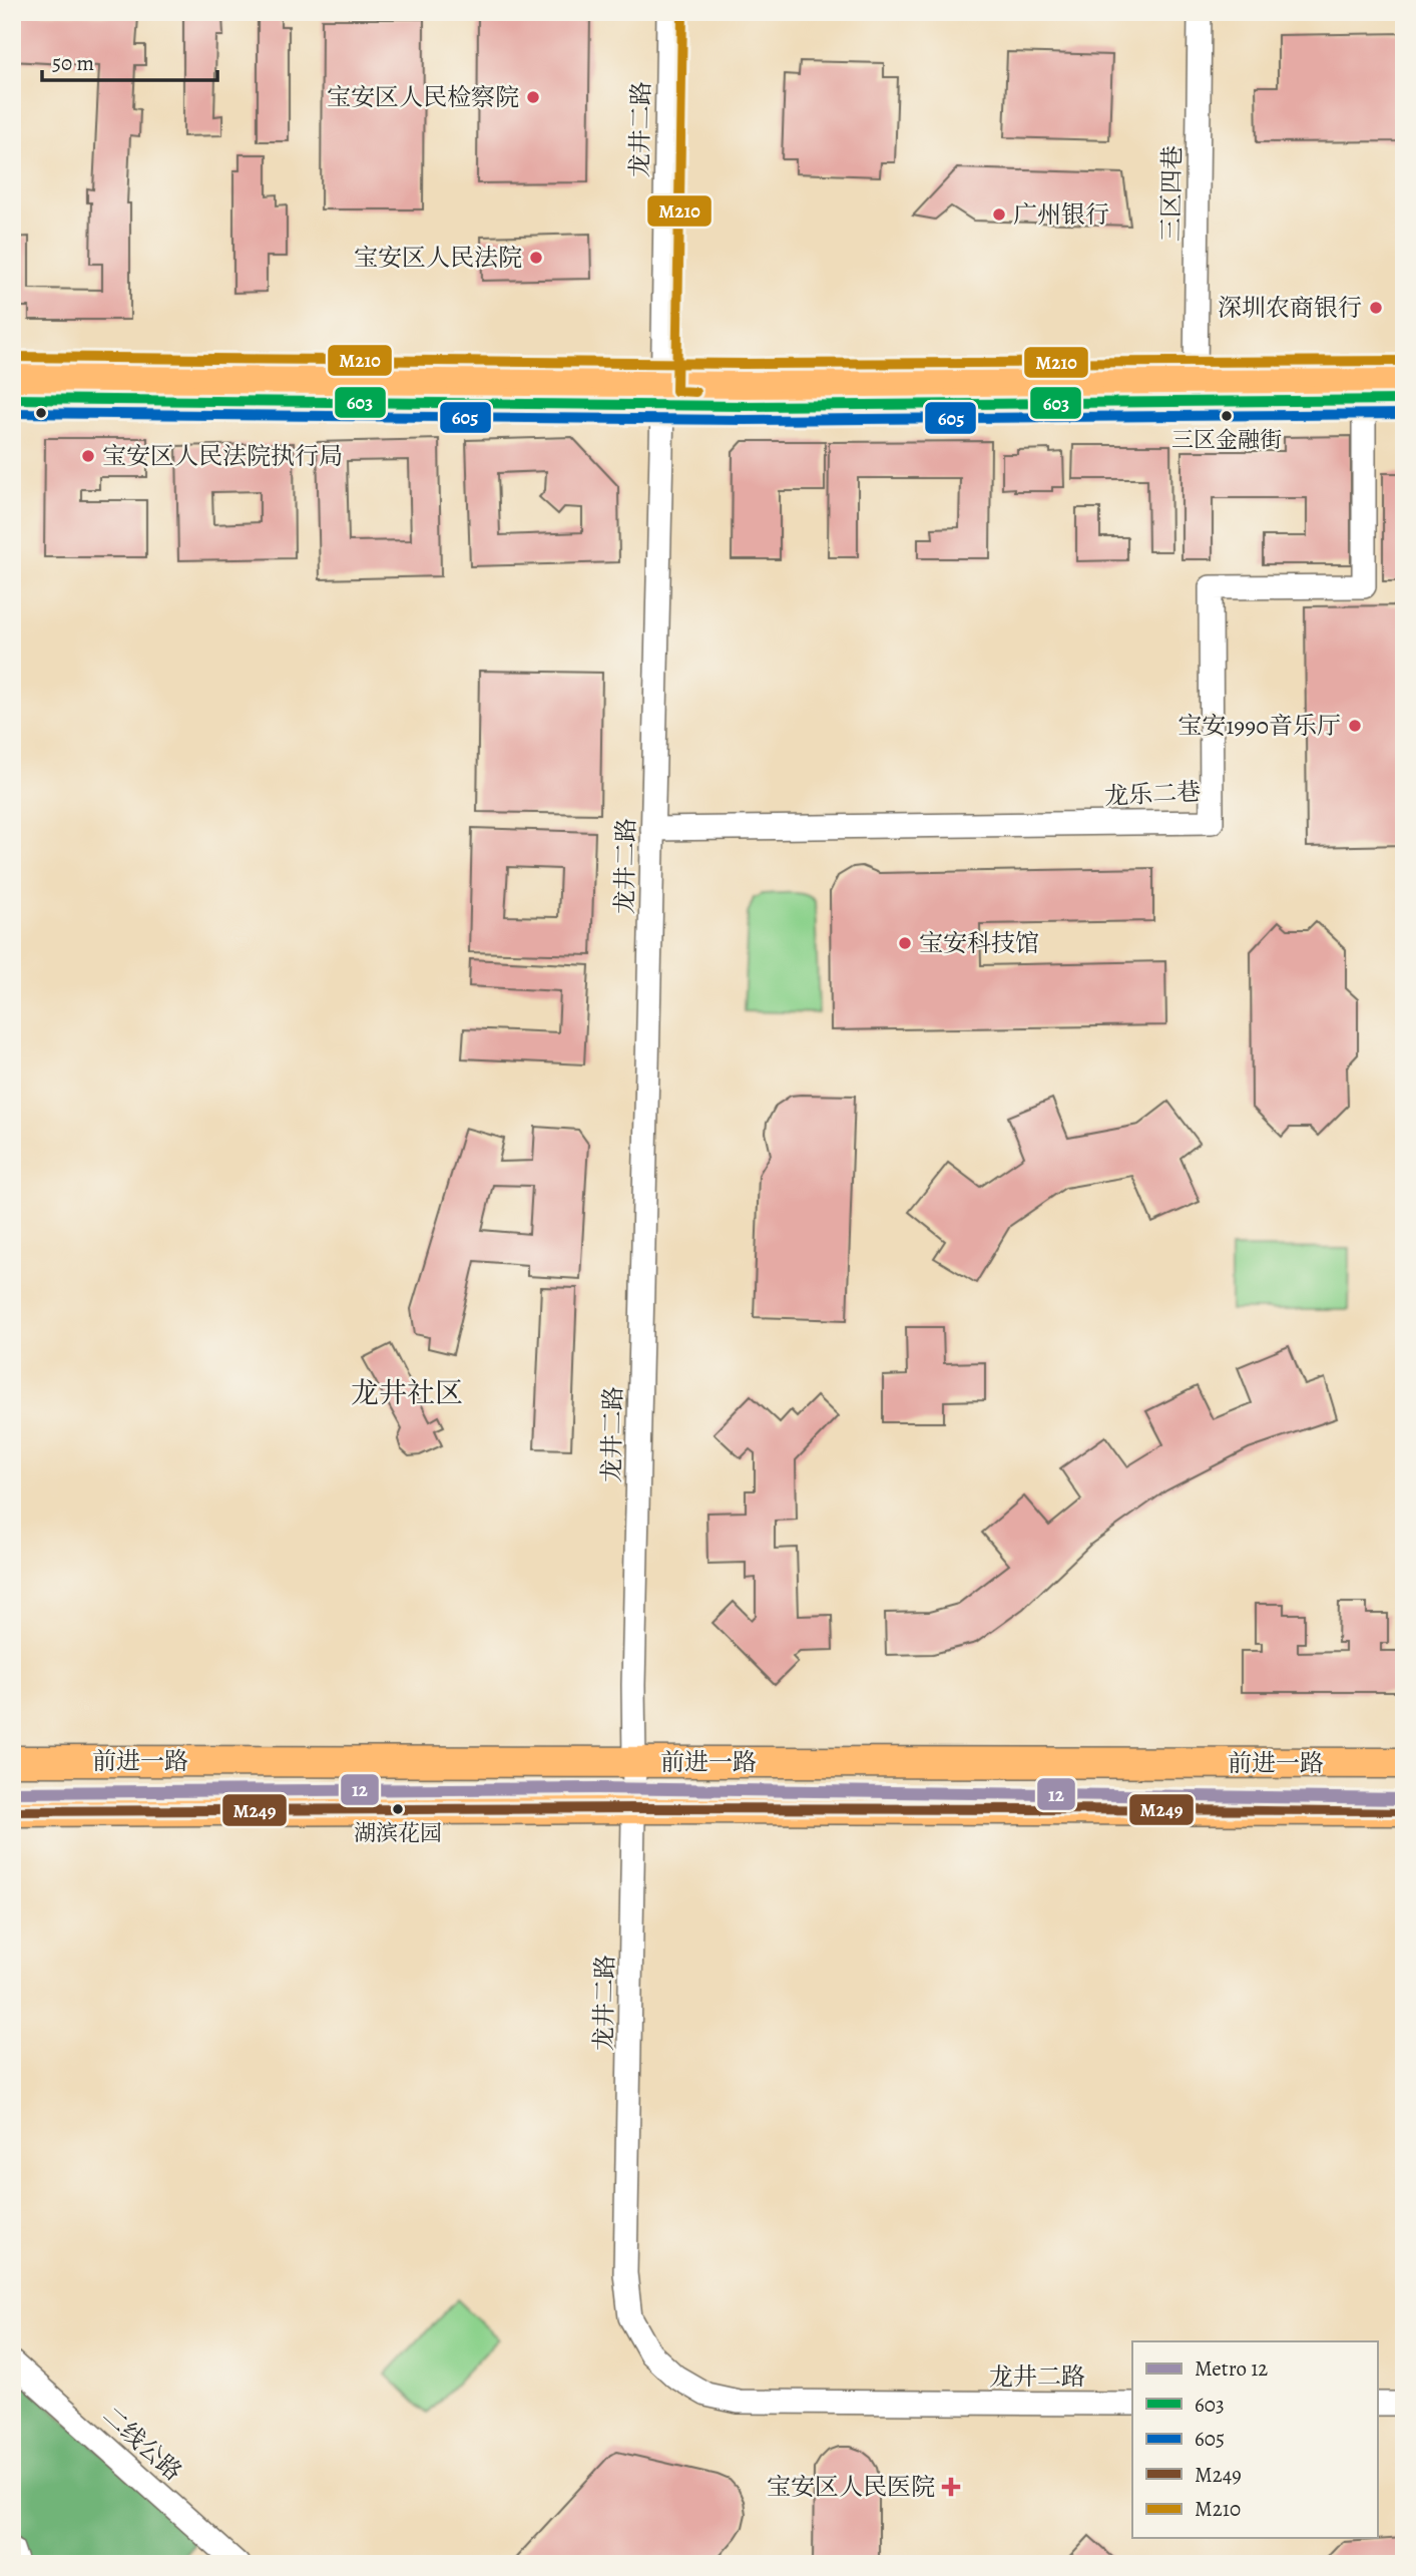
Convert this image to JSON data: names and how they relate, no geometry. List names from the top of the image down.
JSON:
{
  "streets": {
    "main road": ["前进一路"],
    "street": [
      "龙井二路",
      "三区四巷",
      "龙乐二巷",
      "二线公路"
    ]
  },
  "crossings": [
    ["龙井二路", "龙乐二巷"],
    ["龙井二路", "前进一路"]
  ],
  "districts": ["龙井社区"],
  "places": {
    "other": [
      "宝安区人民检察院",
      "广州银行",
      "宝安区人民法院",
      "深圳农商银行",
      "三区金融街",
      "宝安区人民法院执行局",
      "宝安1990音乐厅",
      "宝安科技馆",
      "湖滨花园"
    ],
    "health": ["宝安区人民医院"]
  },
  "lines": [
    "transit line M210",
    "transit line 603",
    "transit line 605",
    "metro line 12",
    "transit line M249"
  ],
  "legend": [
    "Metro 12",
    "603",
    "605",
    "M249",
    "M210"
  ],
  "scale_bar": "50 m"
}
